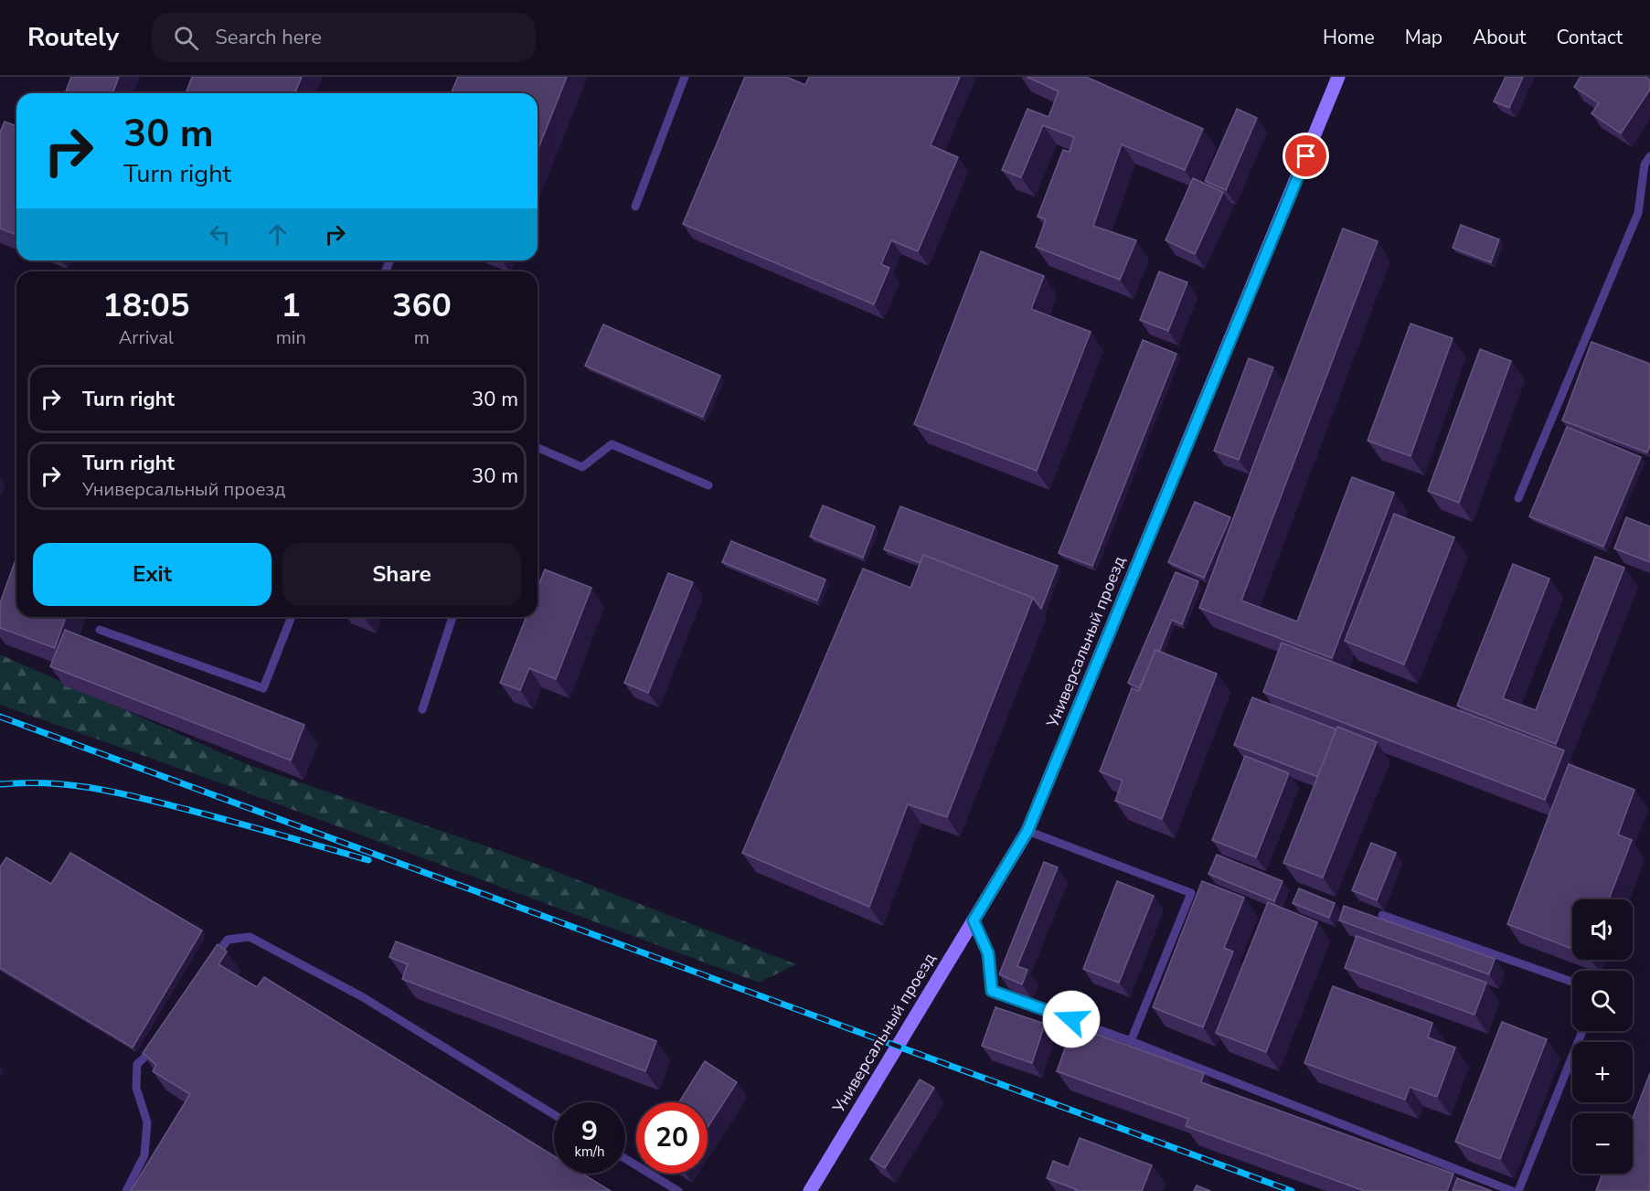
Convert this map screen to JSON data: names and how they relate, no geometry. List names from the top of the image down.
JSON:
{
  "streets": {
    "street": ["Универсальный проезд"]
  },
  "page": {
    "header": "Routely",
    "search": "Search here",
    "nav": [
      "Home",
      "Map",
      "About",
      "Contact"
    ],
    "turn": ["30 m", "Turn right"],
    "eta": [
      "18:05",
      "Arrival",
      "1",
      "min",
      "360",
      "m"
    ],
    "list": [
      {
        "name": "Turn right",
        "value": "30 m"
      },
      {
        "name": "Turn right",
        "note": "Универсальный проезд",
        "value": "30 m"
      }
    ],
    "buttons": ["Exit", "Share"],
    "map_buttons": ["+", "−"],
    "speed": "9 km/h",
    "limit": "20"
  }
}
